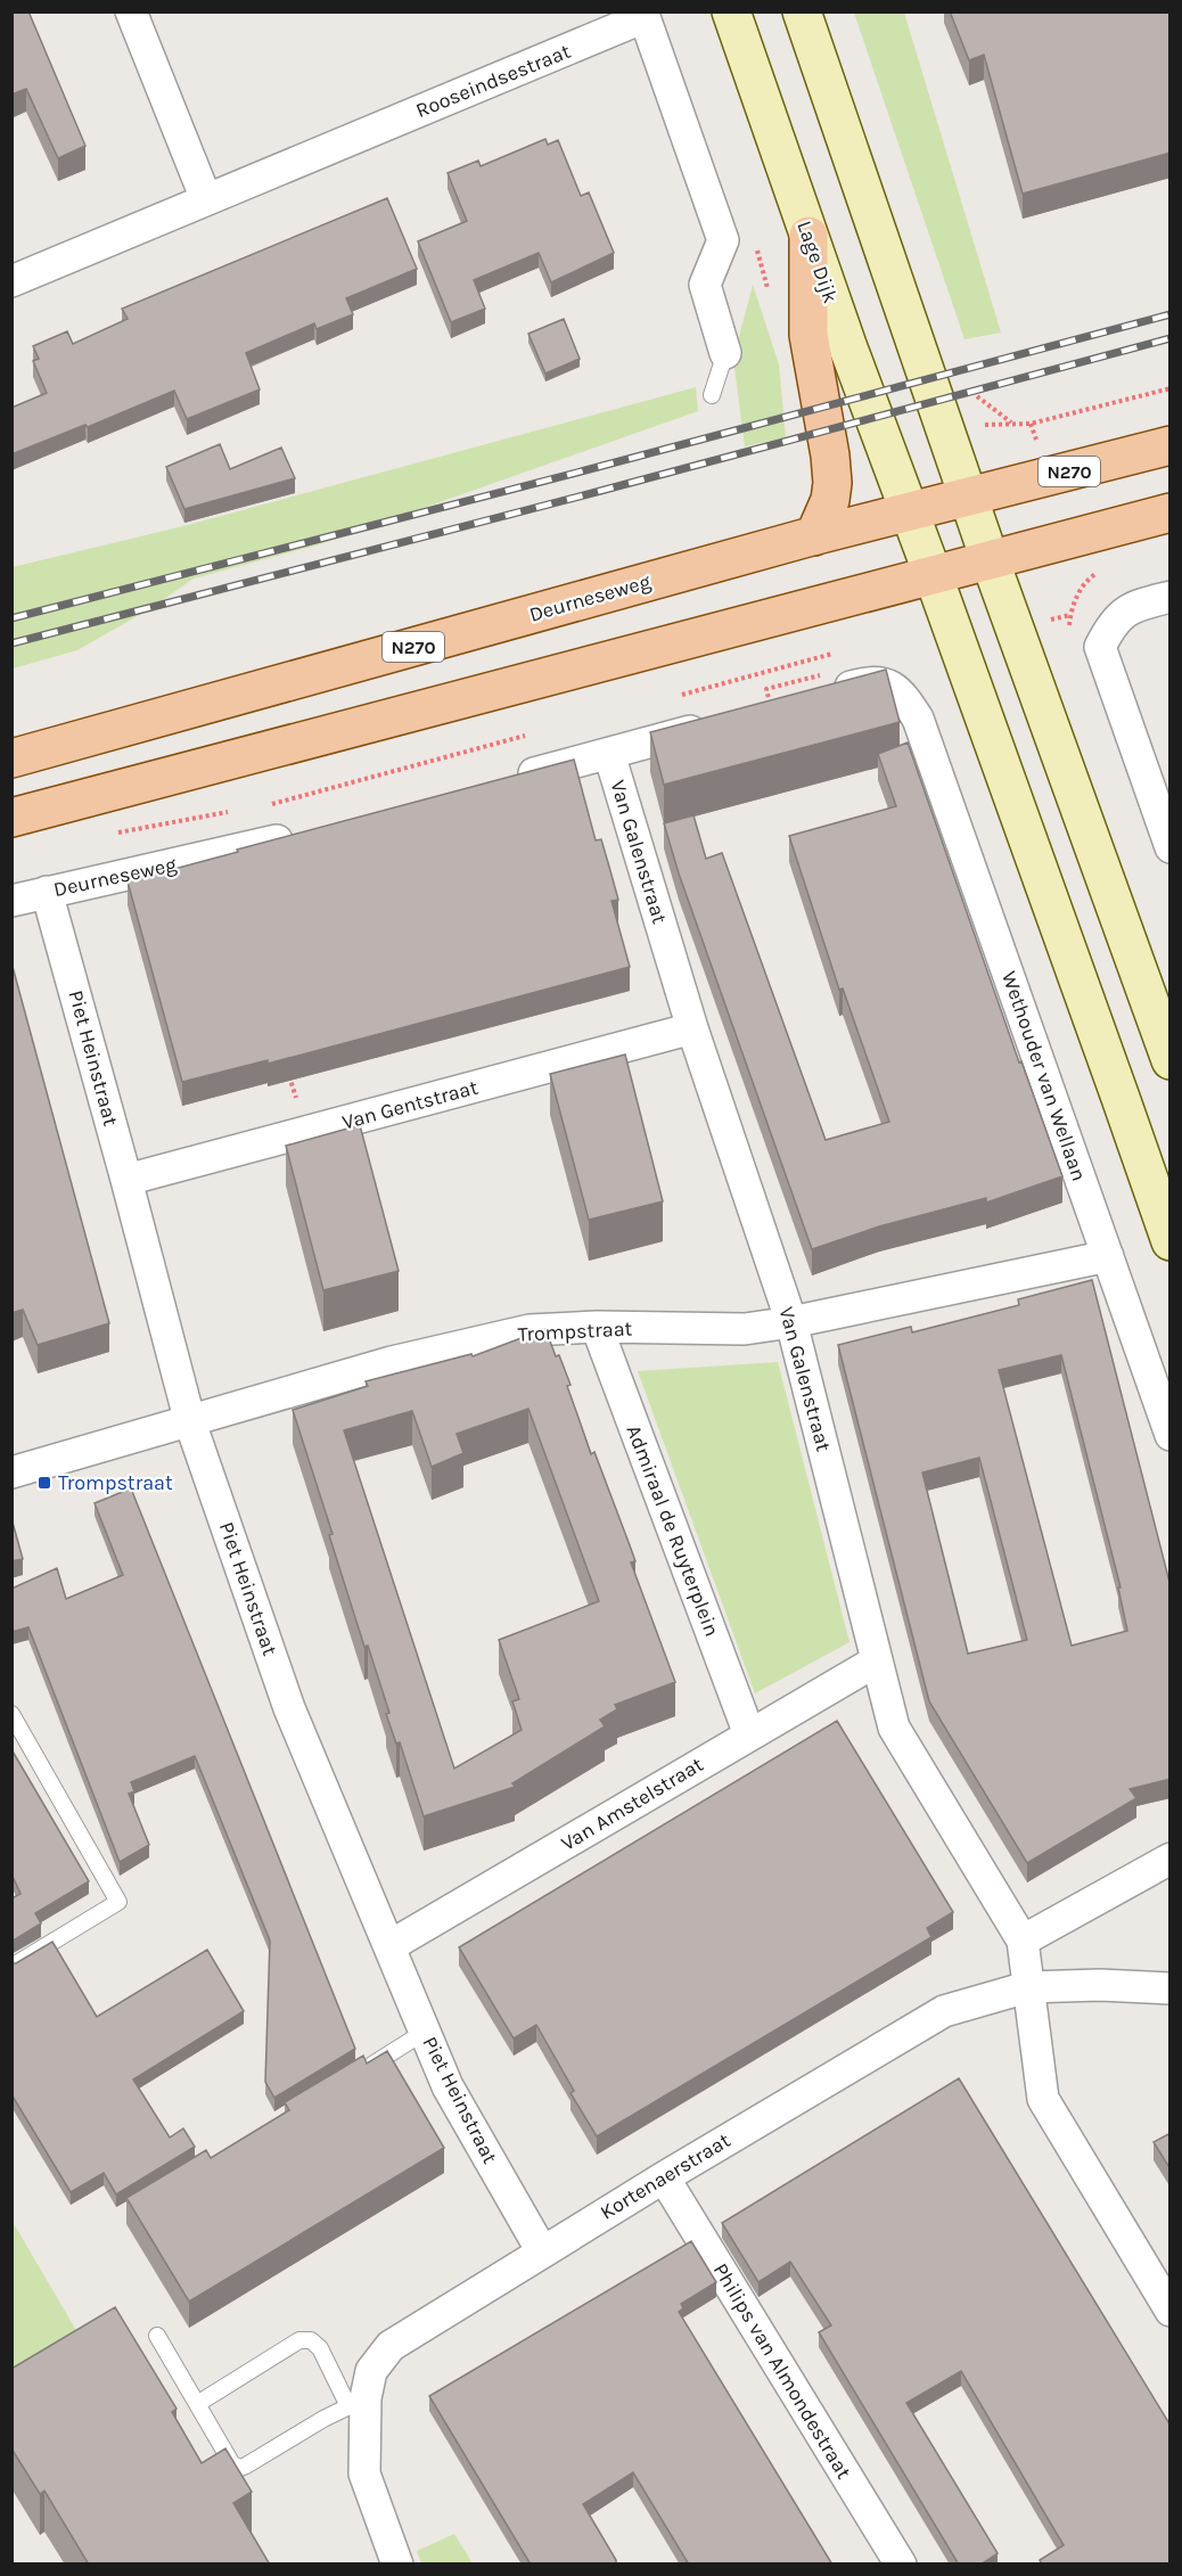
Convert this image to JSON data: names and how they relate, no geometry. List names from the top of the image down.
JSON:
{
  "streets": {
    "main road": ["Lage Dijk", "N270", "Deurneseweg"],
    "street": [
      "Rooseindsestraat",
      "Van Galenstraat",
      "Piet Heinstraat",
      "Wethouder van Wellaan",
      "Van Gentstraat",
      "Trompstraat",
      "Admiraal de Ruyterplein",
      "Van Amstelstraat",
      "Kortenaerstraat",
      "Philips van Almondestraat"
    ]
  },
  "crossings": [
    ["Lage Dijk", "Deurneseweg"],
    ["Deurneseweg", "Piet Heinstraat"],
    ["Van Galenstraat", "Van Gentstraat"],
    ["Van Galenstraat", "Trompstraat"],
    ["Van Galenstraat", "Van Amstelstraat"],
    ["Van Galenstraat", "Kortenaerstraat"],
    ["Piet Heinstraat", "Van Gentstraat"],
    ["Piet Heinstraat", "Trompstraat"],
    ["Piet Heinstraat", "Van Amstelstraat"],
    ["Piet Heinstraat", "Kortenaerstraat"],
    ["Wethouder van Wellaan", "Trompstraat"],
    ["Trompstraat", "Admiraal de Ruyterplein"],
    ["Admiraal de Ruyterplein", "Van Amstelstraat"],
    ["Kortenaerstraat", "Philips van Almondestraat"]
  ],
  "places": {
    "transit": ["Trompstraat"]
  }
}
